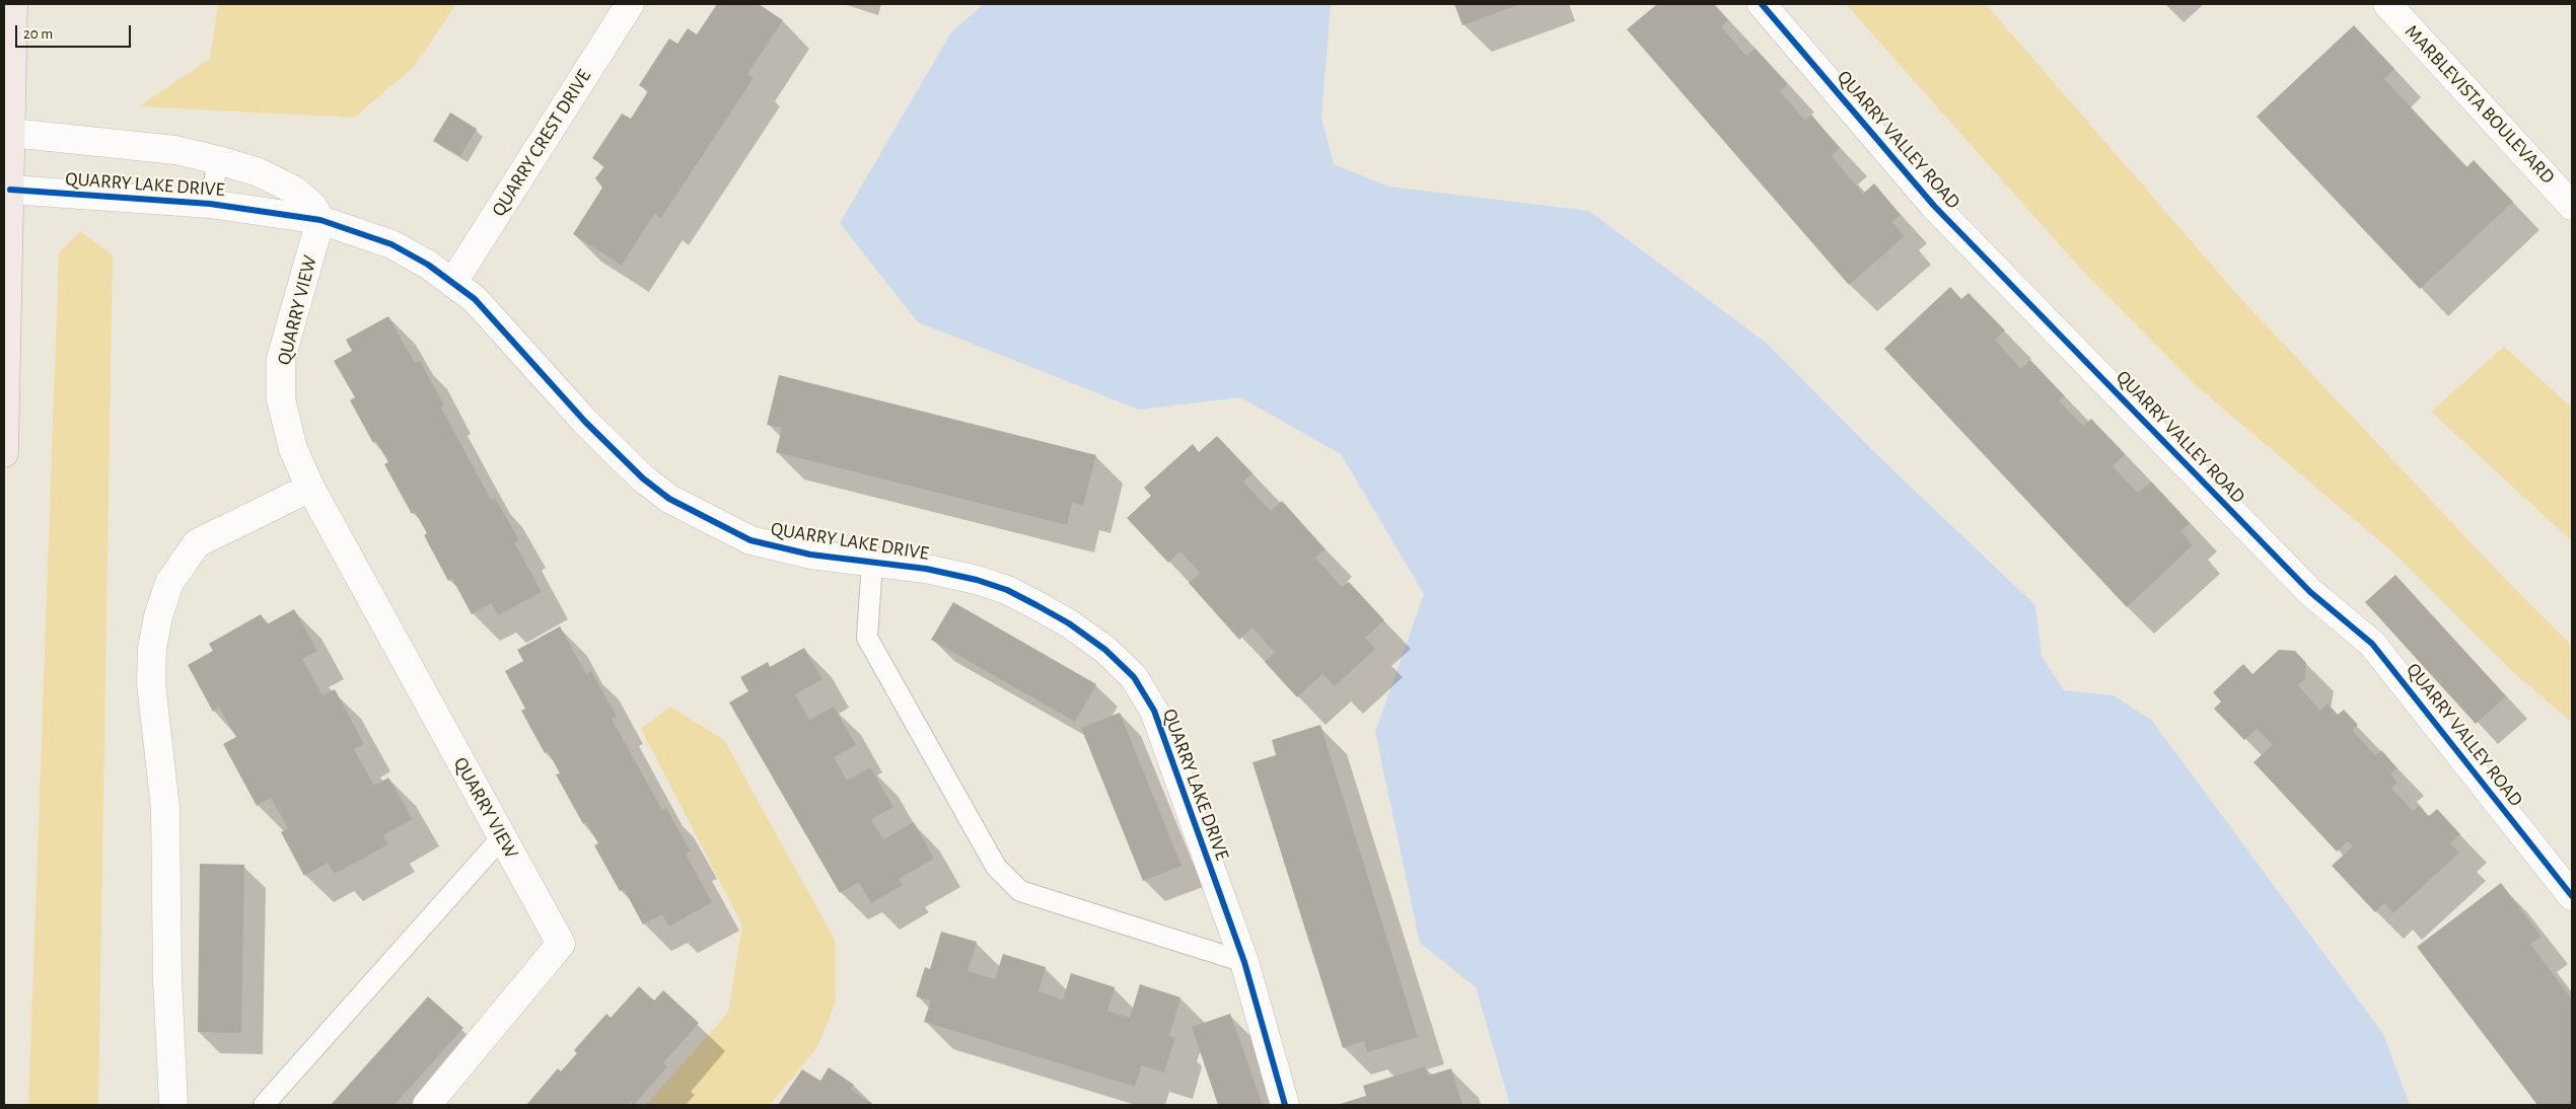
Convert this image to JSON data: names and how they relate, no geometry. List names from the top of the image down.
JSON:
{
  "streets": {
    "street": [
      "MARBLEVISTA BOULEVARD",
      "QUARRY VALLEY ROAD",
      "QUARRY CREST DRIVE",
      "QUARRY LAKE DRIVE",
      "QUARRY VIEW"
    ]
  },
  "crossings": [
    ["QUARRY CREST DRIVE", "QUARRY LAKE DRIVE"],
    ["QUARRY LAKE DRIVE", "QUARRY VIEW"]
  ],
  "scale_bar": "20 m"
}
